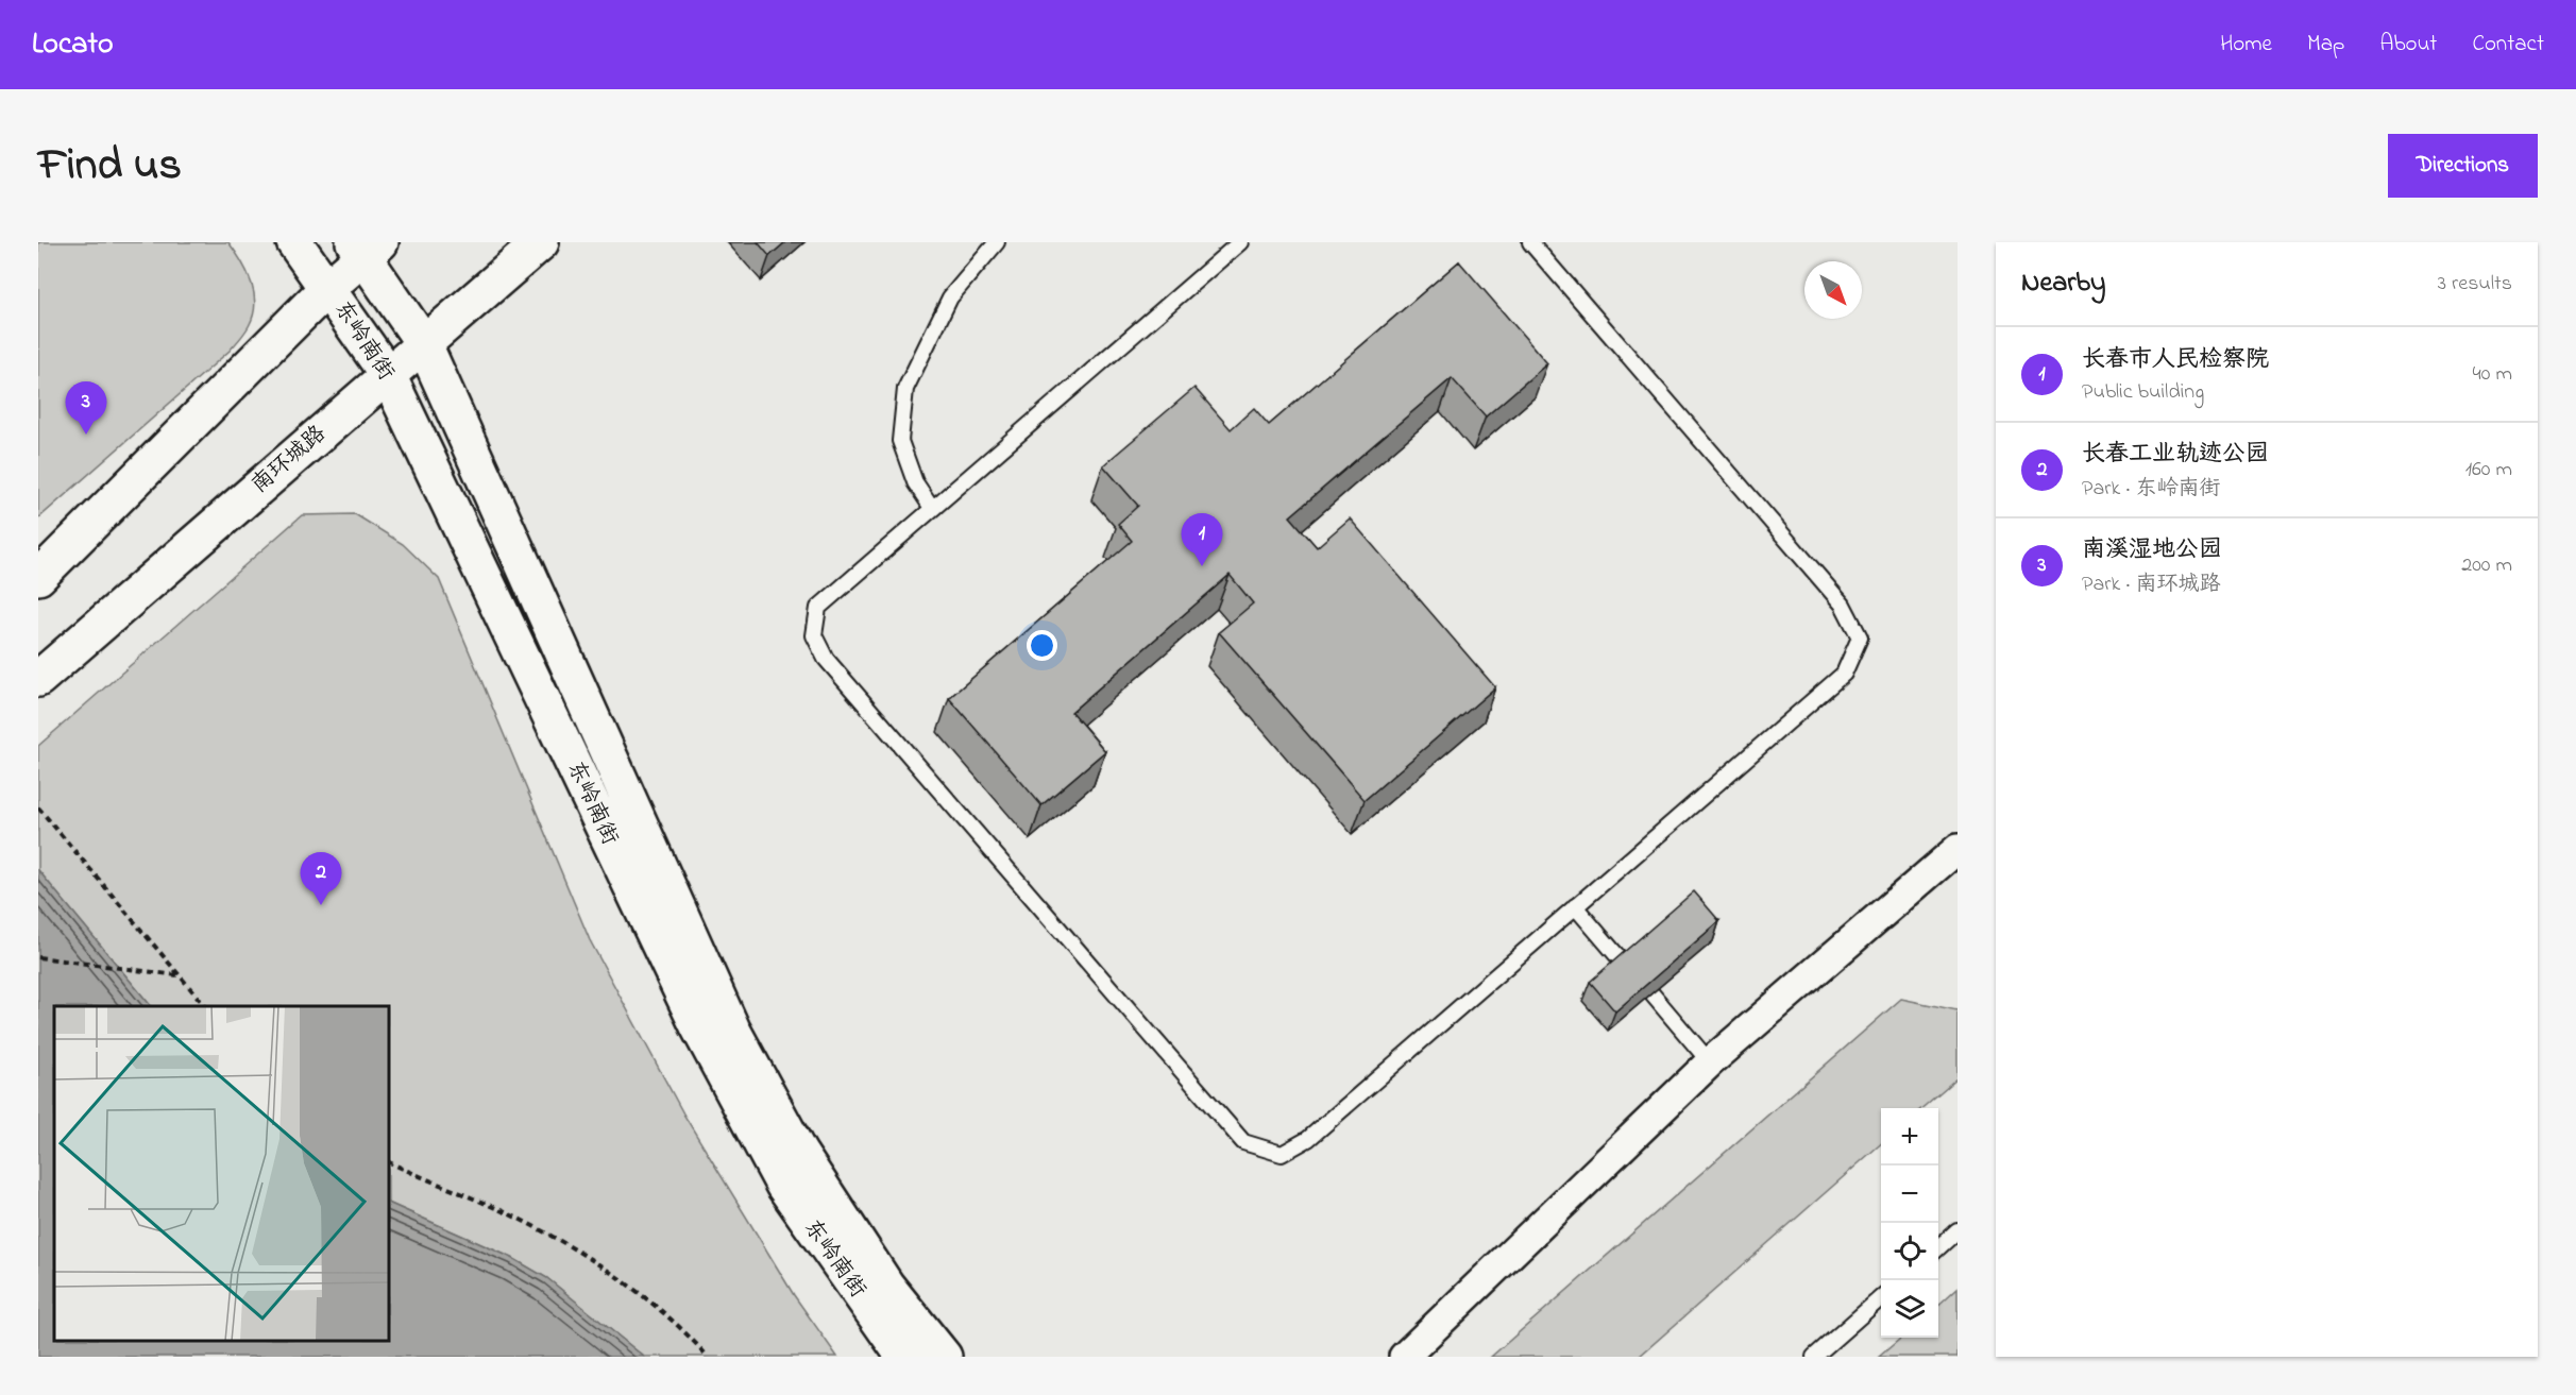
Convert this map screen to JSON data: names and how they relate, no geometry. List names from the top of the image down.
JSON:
{
  "streets": {
    "main road": ["东岭南街", "南环城路"]
  },
  "crossings": [
    ["东岭南街", "南环城路"]
  ],
  "north": "bottom right",
  "page": {
    "header": "Locato",
    "nav": [
      "Home",
      "Map",
      "About",
      "Contact"
    ],
    "title": "Find us",
    "buttons": "Directions",
    "heading": ["Nearby", "3 results"],
    "list": [
      {
        "mark": "1",
        "name": "长春市人民检察院",
        "note": "Public building",
        "value": "40 m"
      },
      {
        "mark": "2",
        "name": "长春工业轨迹公园",
        "note": "Park · 东岭南街",
        "value": "160 m"
      },
      {
        "mark": "3",
        "name": "南溪湿地公园",
        "note": "Park · 南环城路",
        "value": "200 m"
      }
    ],
    "pins": ["3", "1", "2"],
    "map_buttons": ["+", "−"]
  }
}
